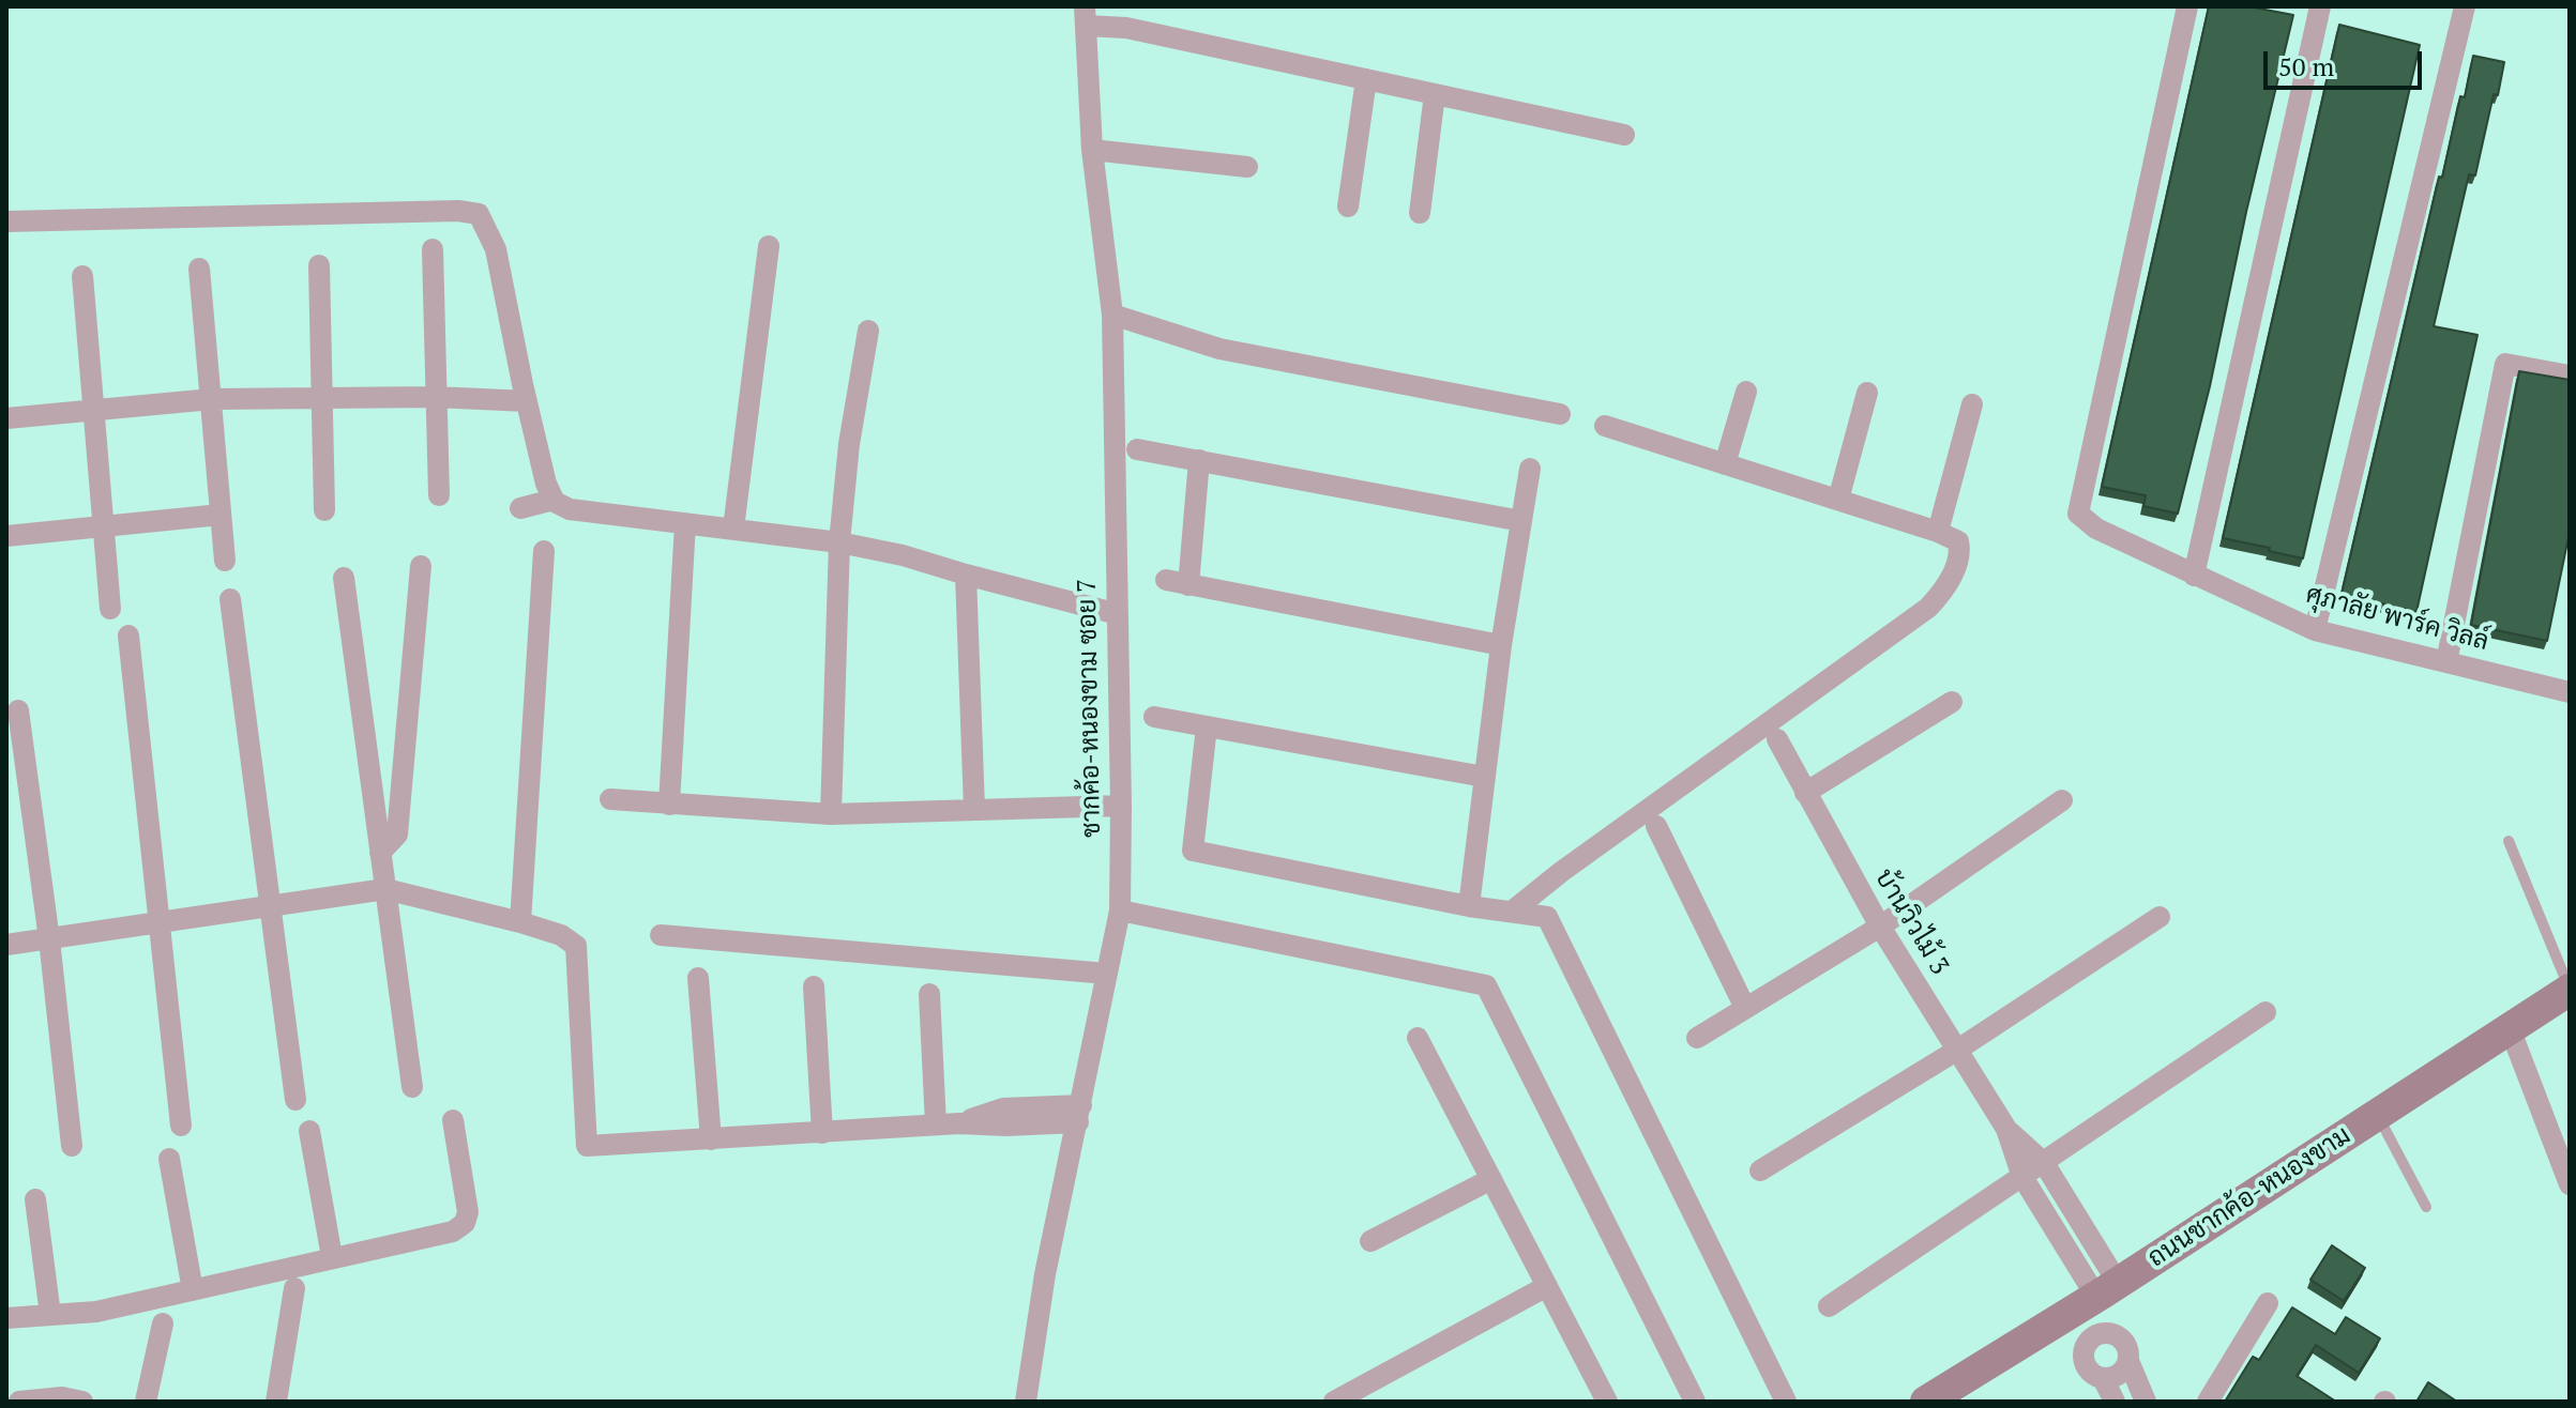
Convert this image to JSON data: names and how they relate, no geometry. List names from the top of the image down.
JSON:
{
  "streets": {
    "street": [
      "ศุภาลัย พาร์ค วิลล์",
      "ชากค้อ-หนองขาม ซอย 7",
      "บ้านวิวไม้ 3",
      "ถนนชากค้อ-หนองขาม"
    ]
  },
  "crossings": [
    ["บ้านวิวไม้ 3", "ถนนชากค้อ-หนองขาม"]
  ],
  "scale_bar": "50 m"
}
